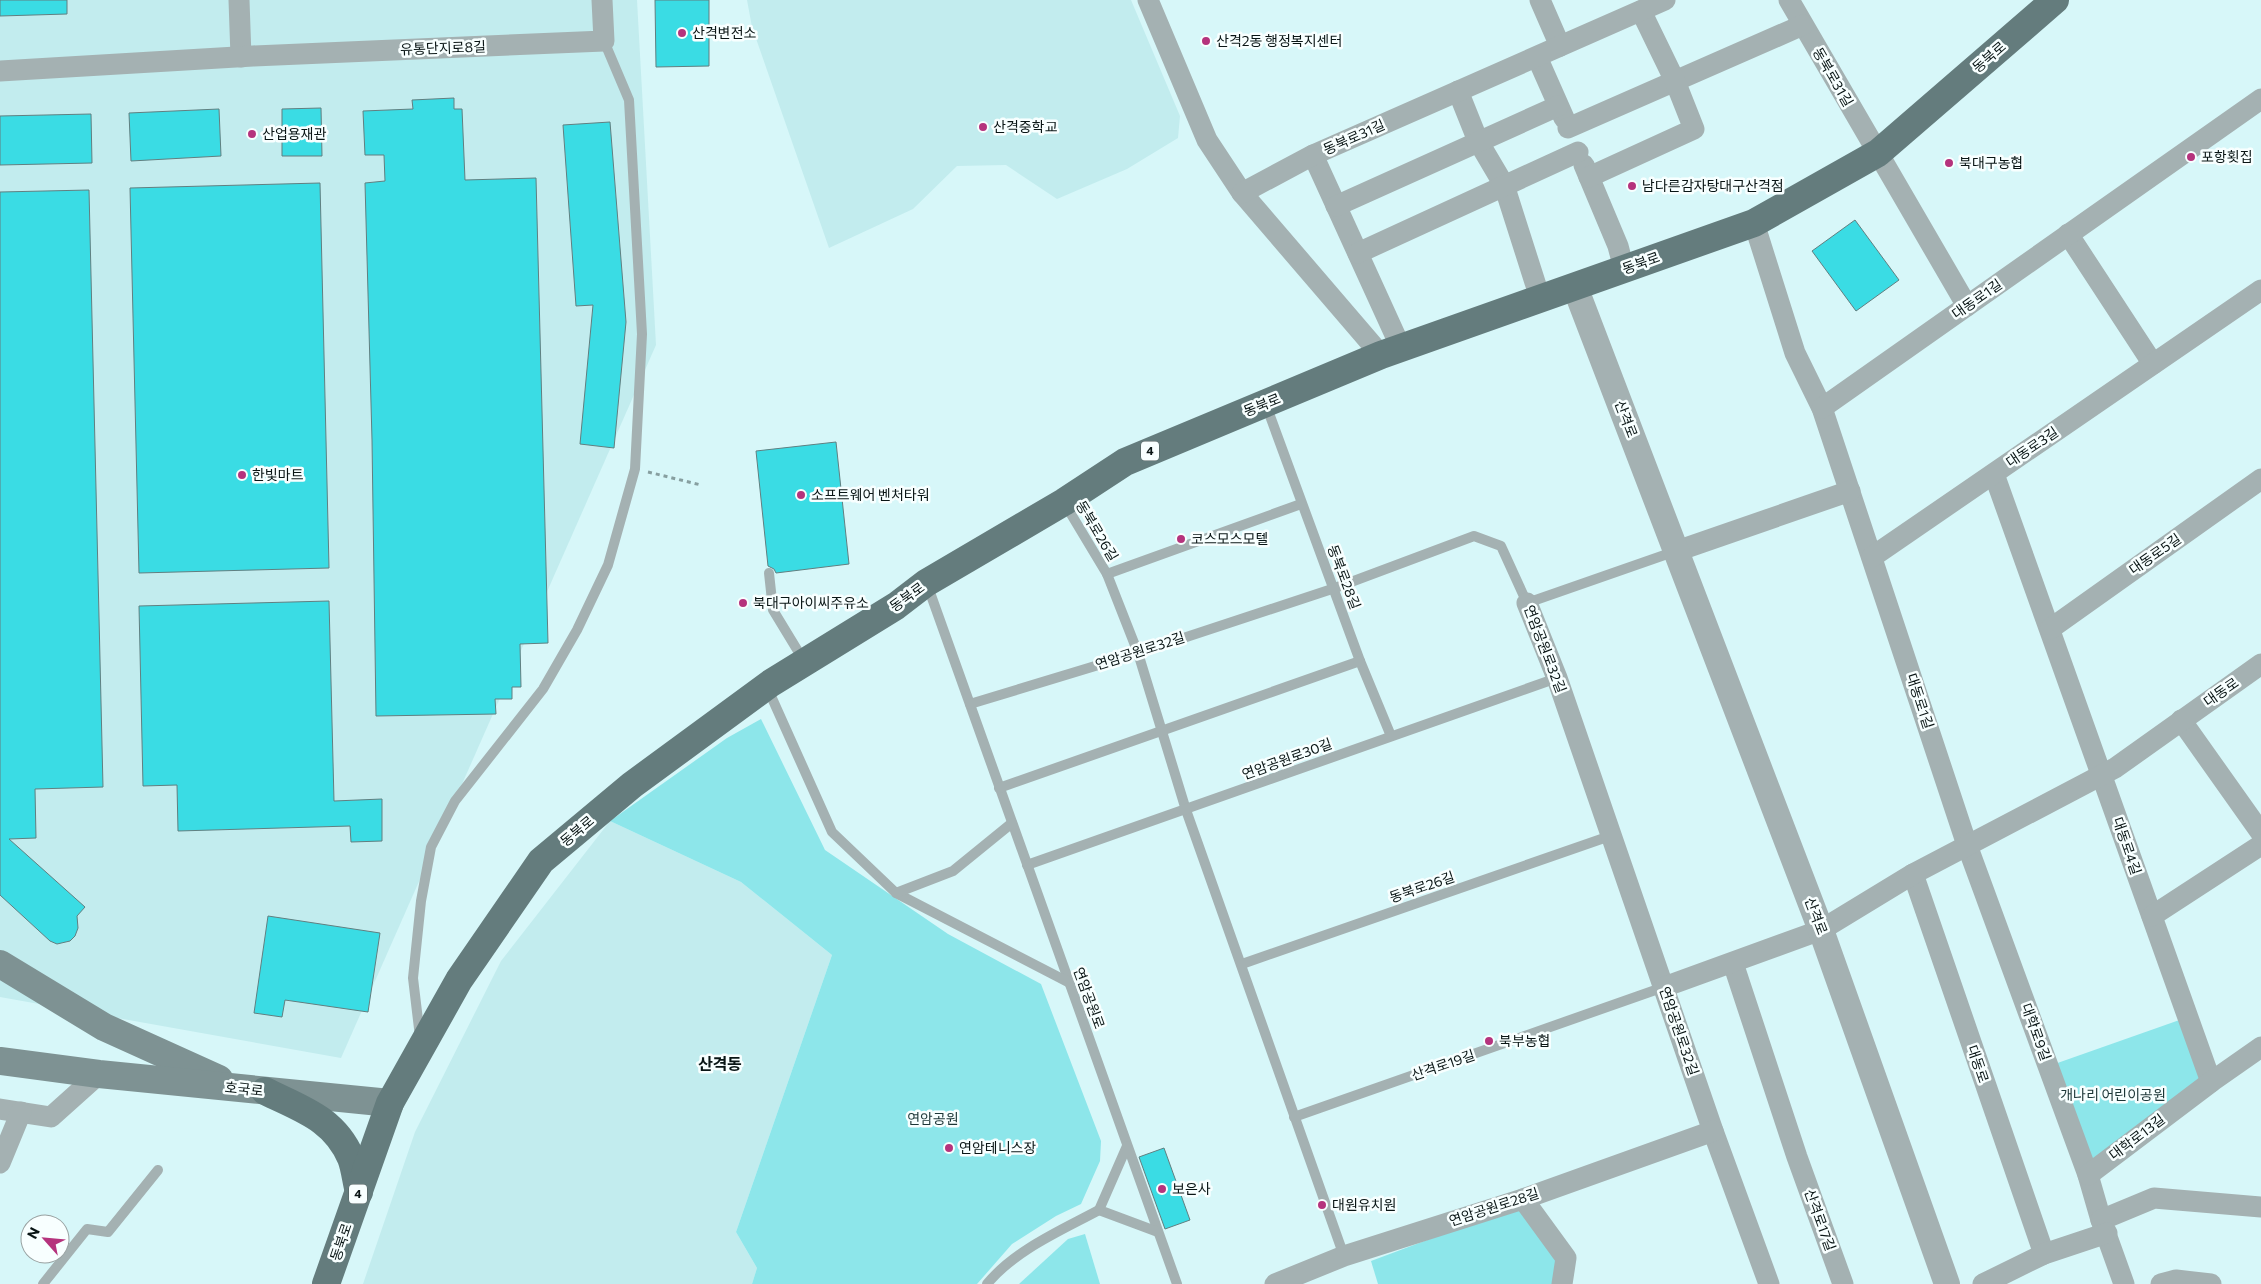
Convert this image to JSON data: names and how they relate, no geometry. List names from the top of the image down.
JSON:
{
  "streets": {
    "main road": ["동북로", "4", "호국로"],
    "street": [
      "유통단지로8길",
      "동북로31길",
      "대동로1길",
      "산격로",
      "대동로3길",
      "대동로5길",
      "연암공원로32길",
      "대동로",
      "대동로4길",
      "대학로9길",
      "산격로19길",
      "대학로13길",
      "연암공원로28길",
      "산격로17길"
    ],
    "lane": [
      "동북로26길",
      "동북로28길",
      "연암공원로30길",
      "연암공원로"
    ]
  },
  "crossings": [
    ["동북로", "동북로31길"],
    ["동북로", "산격로"],
    ["동북로", "동북로26길"],
    ["동북로", "동북로28길"],
    ["동북로", "연암공원로"],
    ["동북로", "호국로"],
    ["대동로1길", "대동로"],
    ["대동로1길", "대학로9길"],
    ["산격로", "대동로"],
    ["산격로", "산격로19길"],
    ["대동로3길", "대동로5길"],
    ["대동로3길", "대동로"],
    ["대동로3길", "대동로4길"],
    ["동북로26길", "동북로28길"],
    ["동북로26길", "연암공원로32길"],
    ["동북로26길", "연암공원로30길"],
    ["동북로26길", "산격로19길"],
    ["동북로26길", "연암공원로28길"],
    ["동북로28길", "연암공원로32길"],
    ["동북로28길", "연암공원로30길"],
    ["연암공원로32길", "연암공원로30길"],
    ["연암공원로32길", "연암공원로"],
    ["연암공원로32길", "산격로19길"],
    ["연암공원로32길", "연암공원로28길"],
    ["대동로", "대동로4길"],
    ["대동로", "대학로9길"],
    ["대동로", "산격로19길"],
    ["연암공원로30길", "연암공원로"],
    ["대동로4길", "대학로13길"],
    ["대학로9길", "대학로13길"],
    ["산격로19길", "산격로17길"]
  ],
  "districts": ["산격동"],
  "parks": ["개나리 어린이공원", "연암공원"],
  "places": [
    "산격변전소",
    "산격2동 행정복지센터",
    "산격중학교",
    "산업용재관",
    "포항횟집",
    "북대구농협",
    "남다른감자탕대구산격점",
    "한빛마트",
    "소프트웨어 벤처타워",
    "코스모스모텔",
    "북대구아이씨주유소",
    "북부농협",
    "연암테니스장",
    "보은사",
    "대원유치원"
  ],
  "north": "top left"
}
